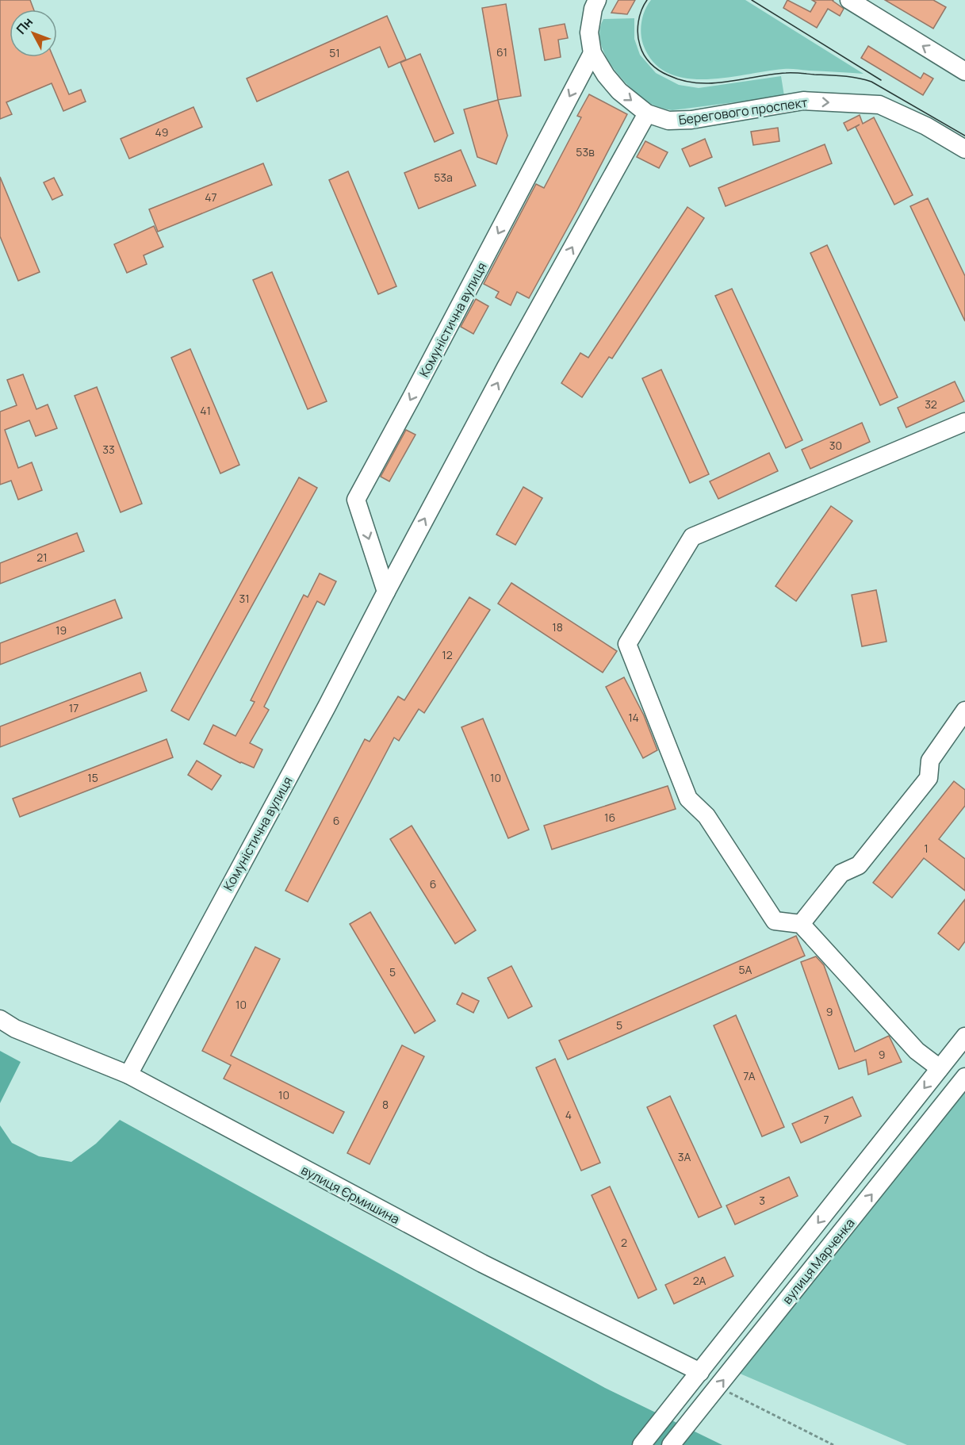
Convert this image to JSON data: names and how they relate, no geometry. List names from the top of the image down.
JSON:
{
  "streets": {
    "street": [
      "Берегового проспект",
      "Комуністична вулиця",
      "вулиця Єрмишина",
      "вулиця Марченка"
    ]
  },
  "crossings": [
    ["Берегового проспект", "Комуністична вулиця"],
    ["Комуністична вулиця", "вулиця Єрмишина"],
    ["вулиця Єрмишина", "вулиця Марченка"]
  ],
  "house_numbers": [
    "61",
    "51",
    "49",
    "53в",
    "53а",
    "47",
    "32",
    "41",
    "30",
    "33",
    "21",
    "31",
    "18",
    "19",
    "12",
    "17",
    "14",
    "15",
    "10",
    "16",
    "6",
    "1",
    "6",
    "5А",
    "5",
    "10",
    "9",
    "5",
    "9",
    "7А",
    "10",
    "8",
    "4",
    "7",
    "3А",
    "3",
    "2",
    "2А"
  ],
  "north": "top left"
}
